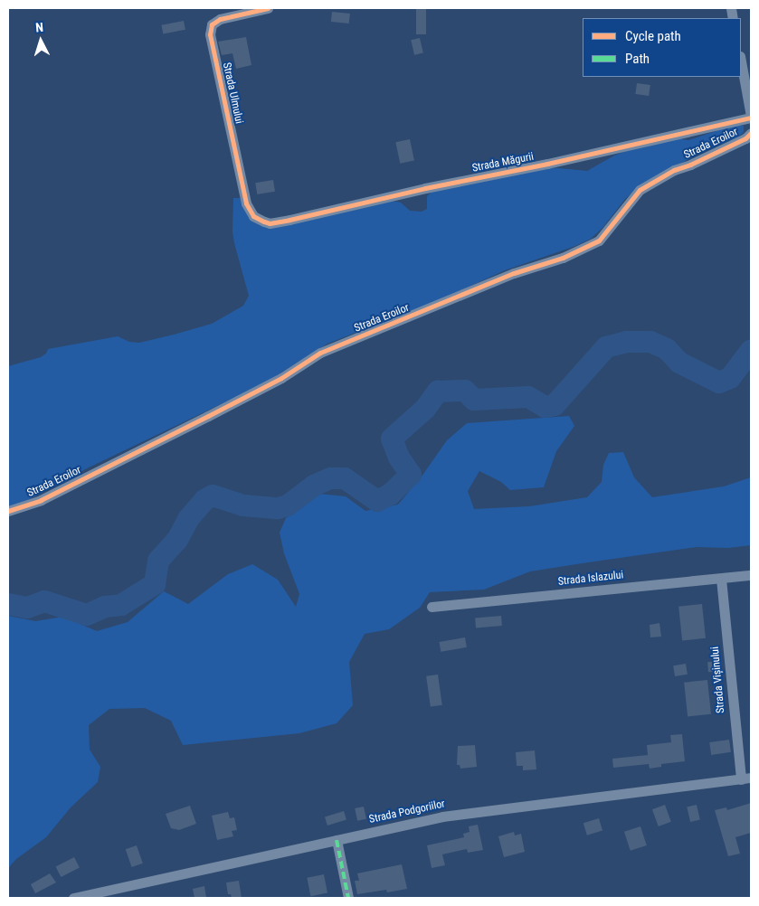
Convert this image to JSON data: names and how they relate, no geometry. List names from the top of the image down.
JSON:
{
  "streets": {
    "street": [
      "Strada Ulmului",
      "Strada Eroilor",
      "Strada Măgurii",
      "Strada Islazului",
      "Strada Vișinului",
      "Strada Podgoriilor"
    ]
  },
  "crossings": [
    ["Strada Ulmului", "Strada Măgurii"],
    ["Strada Islazului", "Strada Vișinului"],
    ["Strada Vișinului", "Strada Podgoriilor"]
  ],
  "legend": ["Cycle path", "Path"],
  "north": "top"
}
